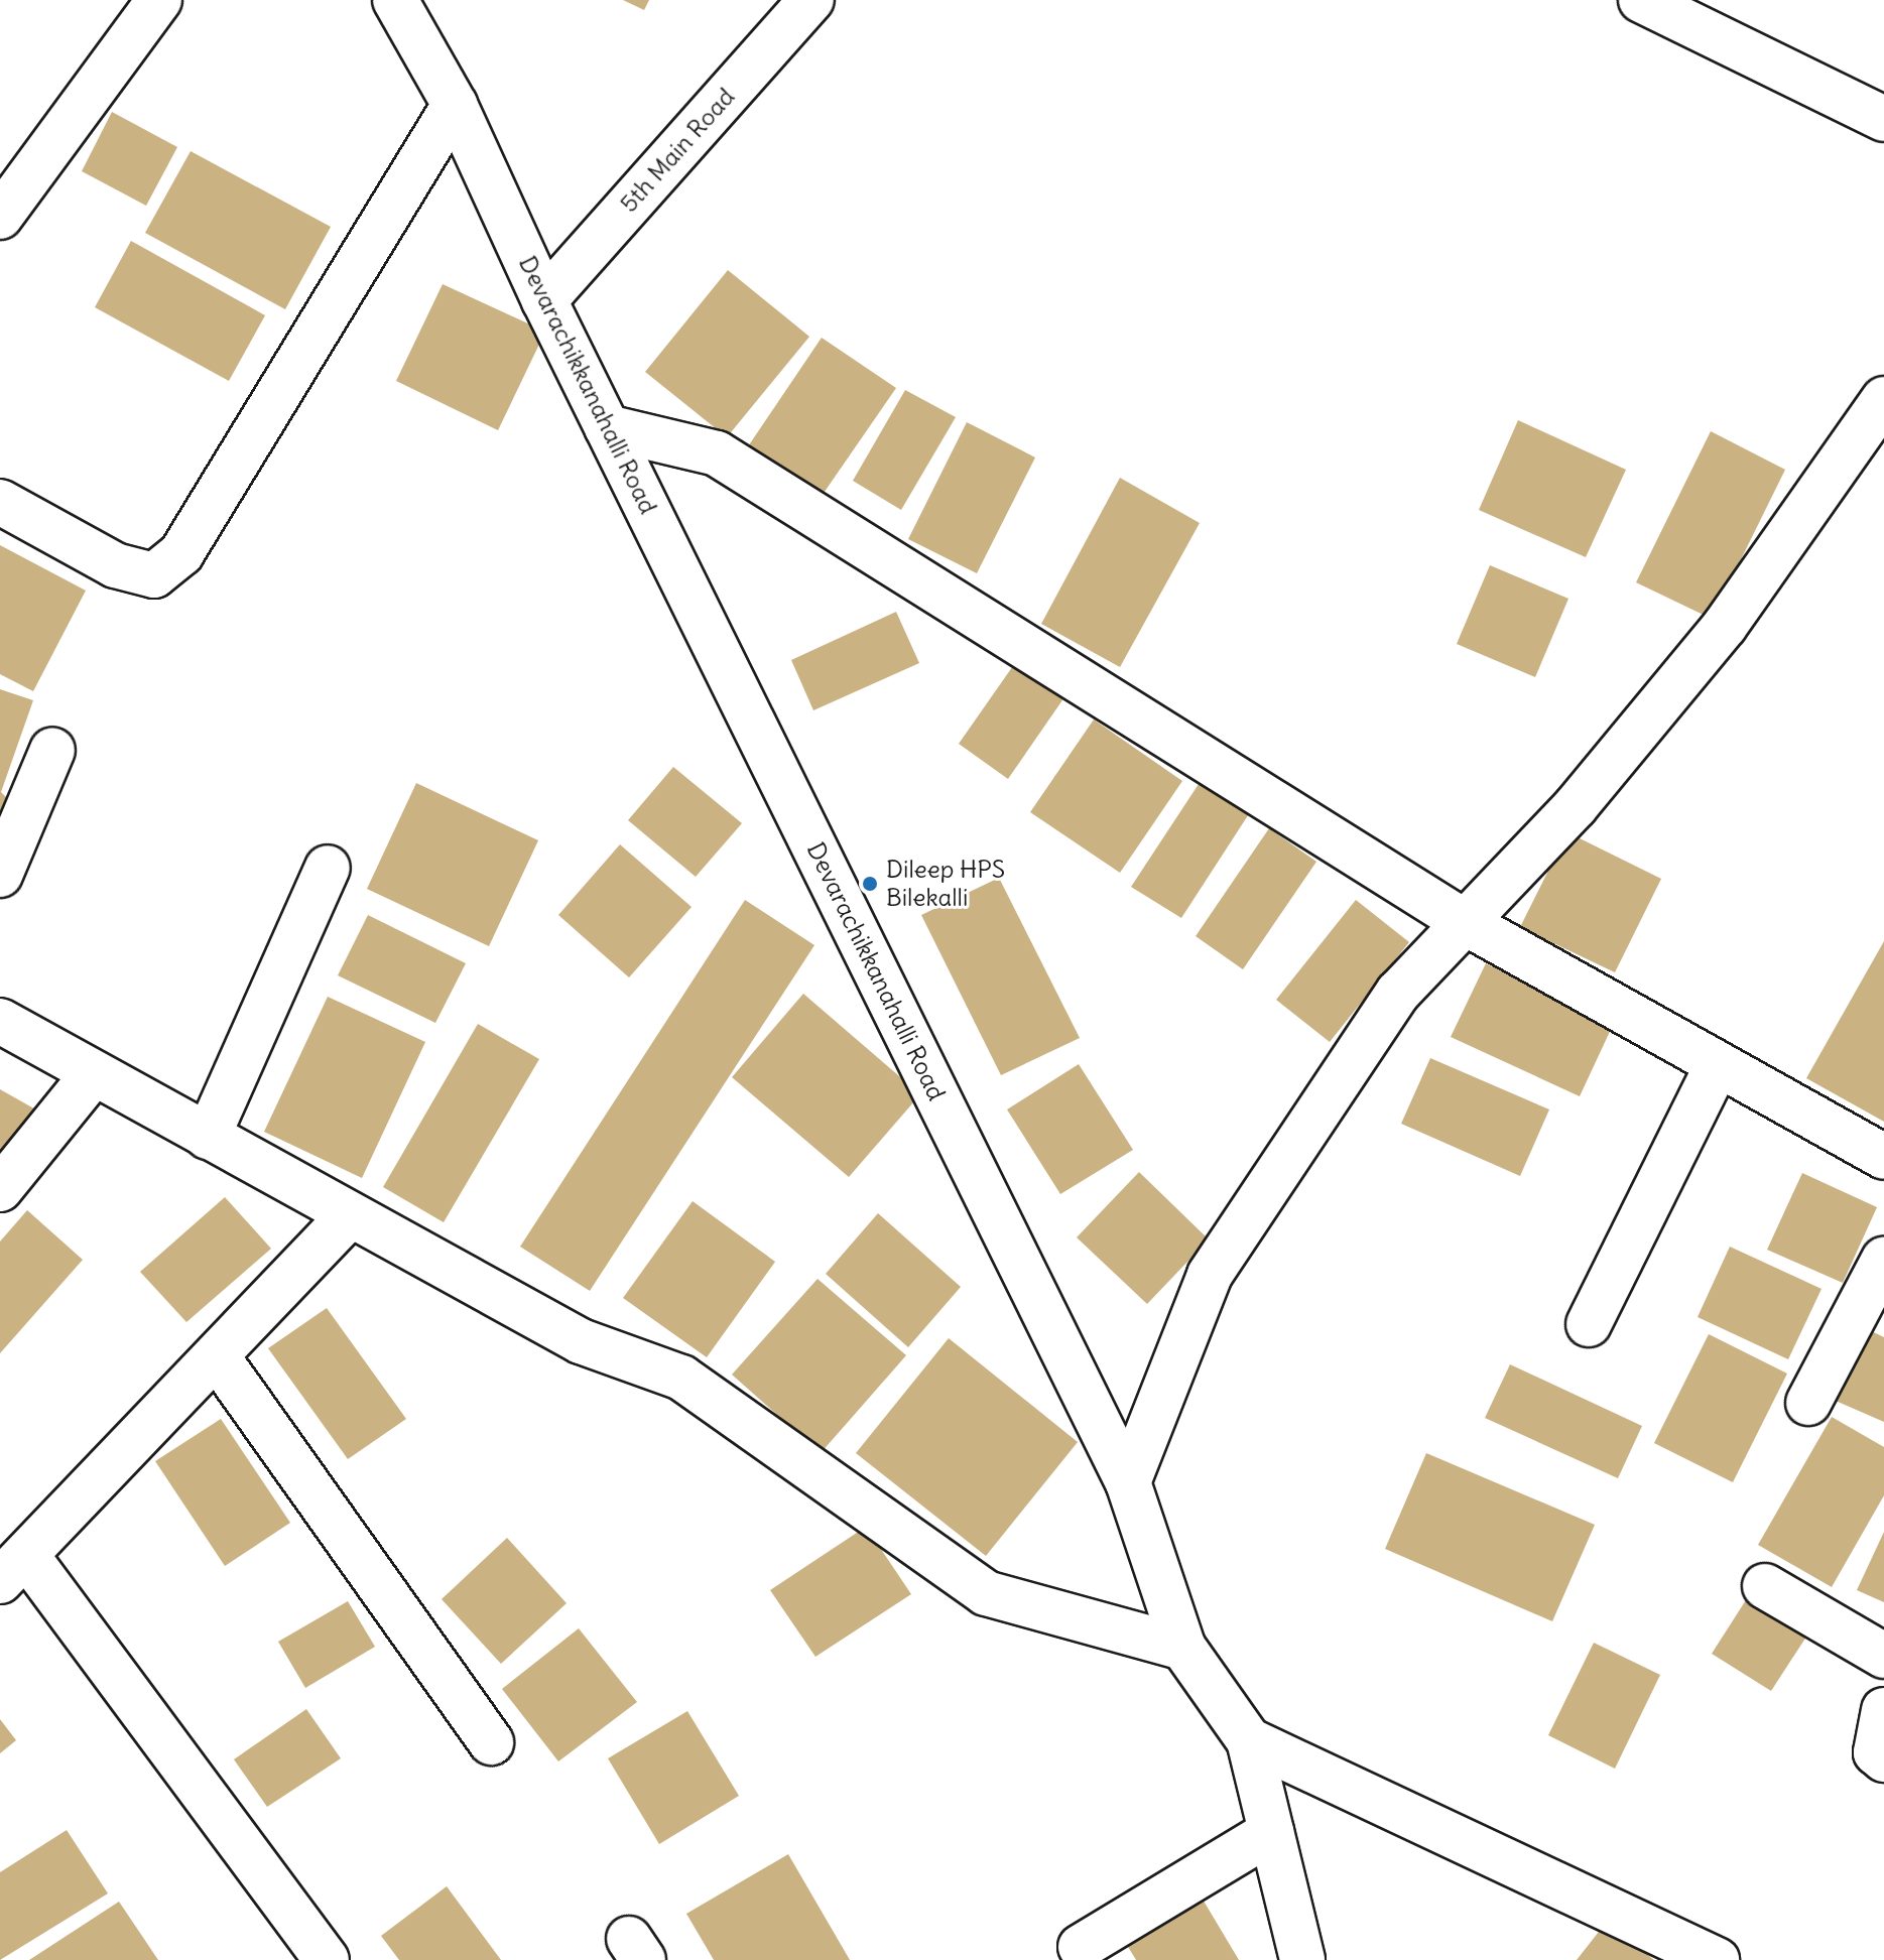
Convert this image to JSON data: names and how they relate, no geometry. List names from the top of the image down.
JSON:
{
  "streets": {
    "street": ["5th Main Road", "Devarachikkanahalli Road"]
  },
  "crossings": [
    ["5th Main Road", "Devarachikkanahalli Road"]
  ],
  "places": ["Dileep HPS Bilekalli"]
}
